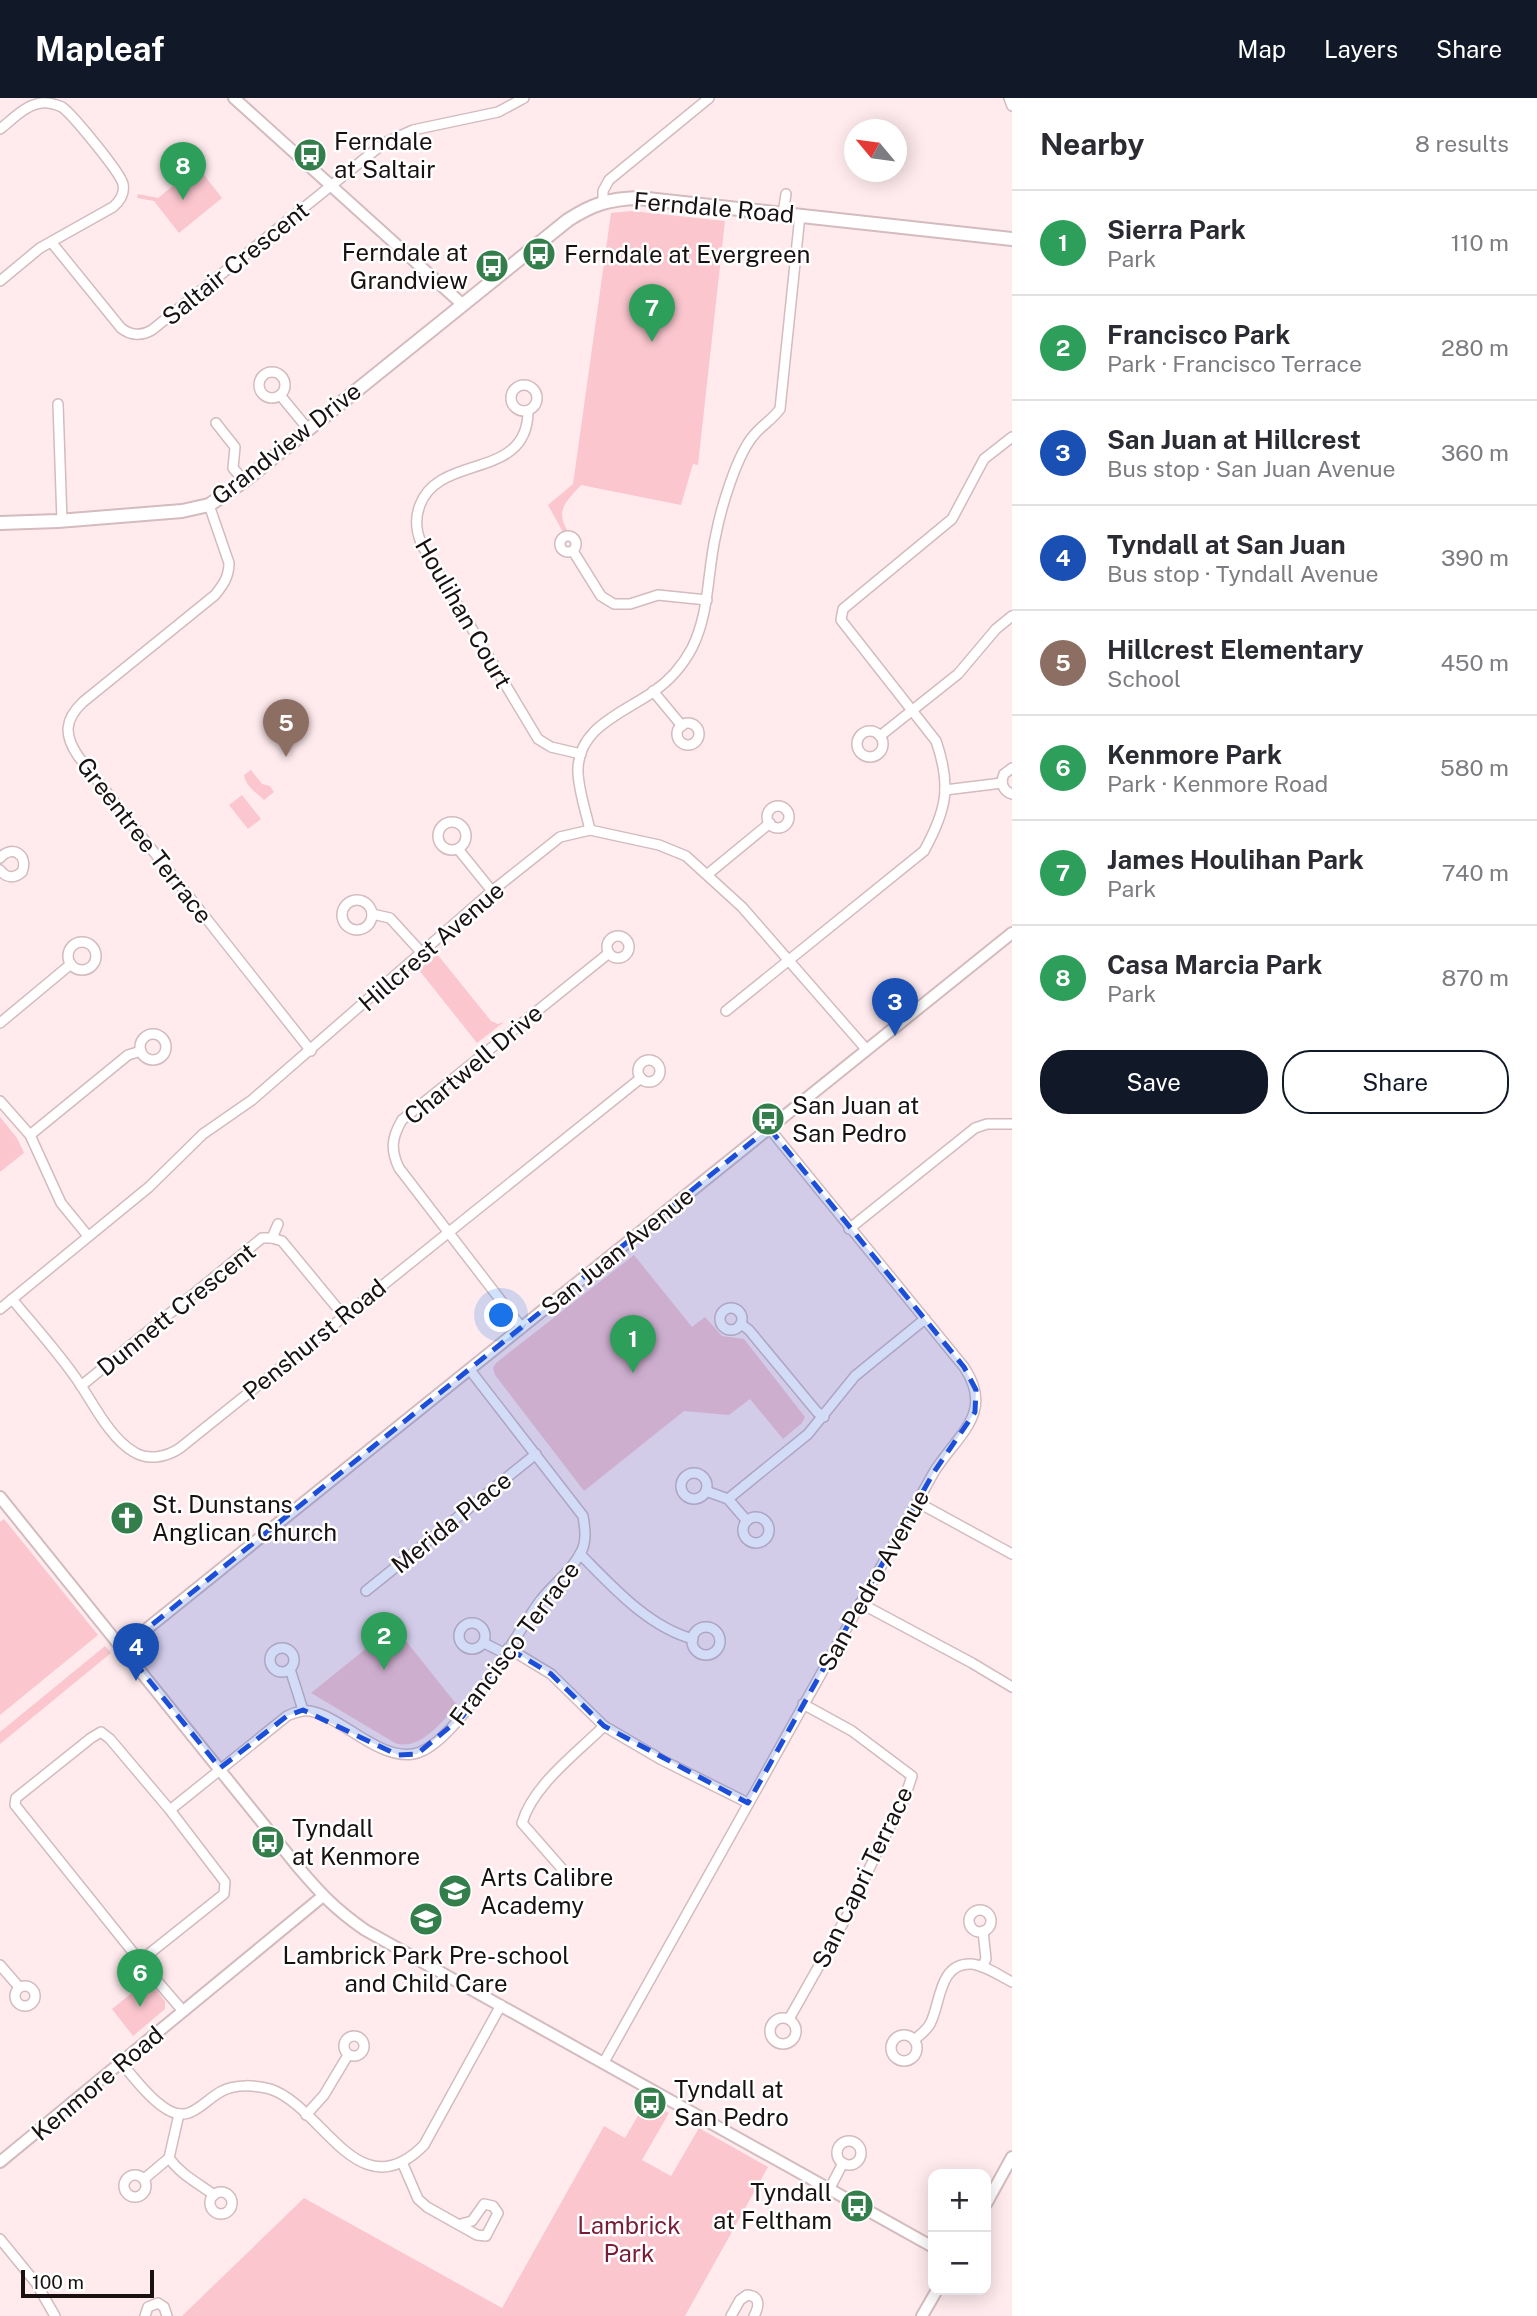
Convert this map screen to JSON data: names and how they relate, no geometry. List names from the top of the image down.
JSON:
{
  "streets": {
    "main road": ["Ferndale Road", "Grandview Drive"],
    "street": [
      "Saltair Crescent",
      "Houlihan Court",
      "Greentree Terrace",
      "Hillcrest Avenue",
      "Chartwell Drive",
      "San Juan Avenue",
      "Dunnett Crescent",
      "Penshurst Road",
      "Merida Place",
      "San Pedro Avenue",
      "Francisco Terrace",
      "San Capri Terrace",
      "Kenmore Road"
    ]
  },
  "crossings": [
    ["Ferndale Road", "Grandview Drive"],
    ["Grandview Drive", "Greentree Terrace"],
    ["Greentree Terrace", "Hillcrest Avenue"],
    ["Hillcrest Avenue", "San Juan Avenue"],
    ["Hillcrest Avenue", "Penshurst Road"],
    ["Chartwell Drive", "San Juan Avenue"],
    ["Chartwell Drive", "Penshurst Road"],
    ["San Juan Avenue", "San Pedro Avenue"],
    ["San Juan Avenue", "Francisco Terrace"],
    ["Dunnett Crescent", "Penshurst Road"],
    ["Merida Place", "Francisco Terrace"],
    ["San Pedro Avenue", "San Capri Terrace"]
  ],
  "parks": ["Lambrick Park"],
  "places": {
    "bus stop": [
      "Ferndale at Saltair",
      "Ferndale at Evergreen",
      "Ferndale at Grandview",
      "San Juan at San Pedro",
      "Tyndall at Kenmore",
      "Tyndall at San Pedro",
      "Tyndall at Feltham"
    ],
    "church": ["St. Dunstans Anglican Church"],
    "school or university": ["Arts Calibre Academy", "Lambrick Park Pre-school and Child Care"]
  },
  "scale_bar": "100 m",
  "north": "top left",
  "page": {
    "header": "Mapleaf",
    "nav": ["Map", "Layers", "Share"],
    "heading": ["Nearby", "8 results"],
    "pins": [
      "8",
      "7",
      "5",
      "3",
      "1",
      "2",
      "4",
      "6"
    ],
    "list": [
      {
        "mark": "1",
        "name": "Sierra Park",
        "note": "Park",
        "value": "110 m"
      },
      {
        "mark": "2",
        "name": "Francisco Park",
        "note": "Park · Francisco Terrace",
        "value": "280 m"
      },
      {
        "mark": "3",
        "name": "San Juan at Hillcrest",
        "note": "Bus stop · San Juan Avenue",
        "value": "360 m"
      },
      {
        "mark": "4",
        "name": "Tyndall at San Juan",
        "note": "Bus stop · Tyndall Avenue",
        "value": "390 m"
      },
      {
        "mark": "5",
        "name": "Hillcrest Elementary",
        "note": "School",
        "value": "450 m"
      },
      {
        "mark": "6",
        "name": "Kenmore Park",
        "note": "Park · Kenmore Road",
        "value": "580 m"
      },
      {
        "mark": "7",
        "name": "James Houlihan Park",
        "note": "Park",
        "value": "740 m"
      },
      {
        "mark": "8",
        "name": "Casa Marcia Park",
        "note": "Park",
        "value": "870 m"
      }
    ],
    "buttons": ["Save", "Share"],
    "map_buttons": ["+", "−"],
    "scale": "100 m"
  }
}
